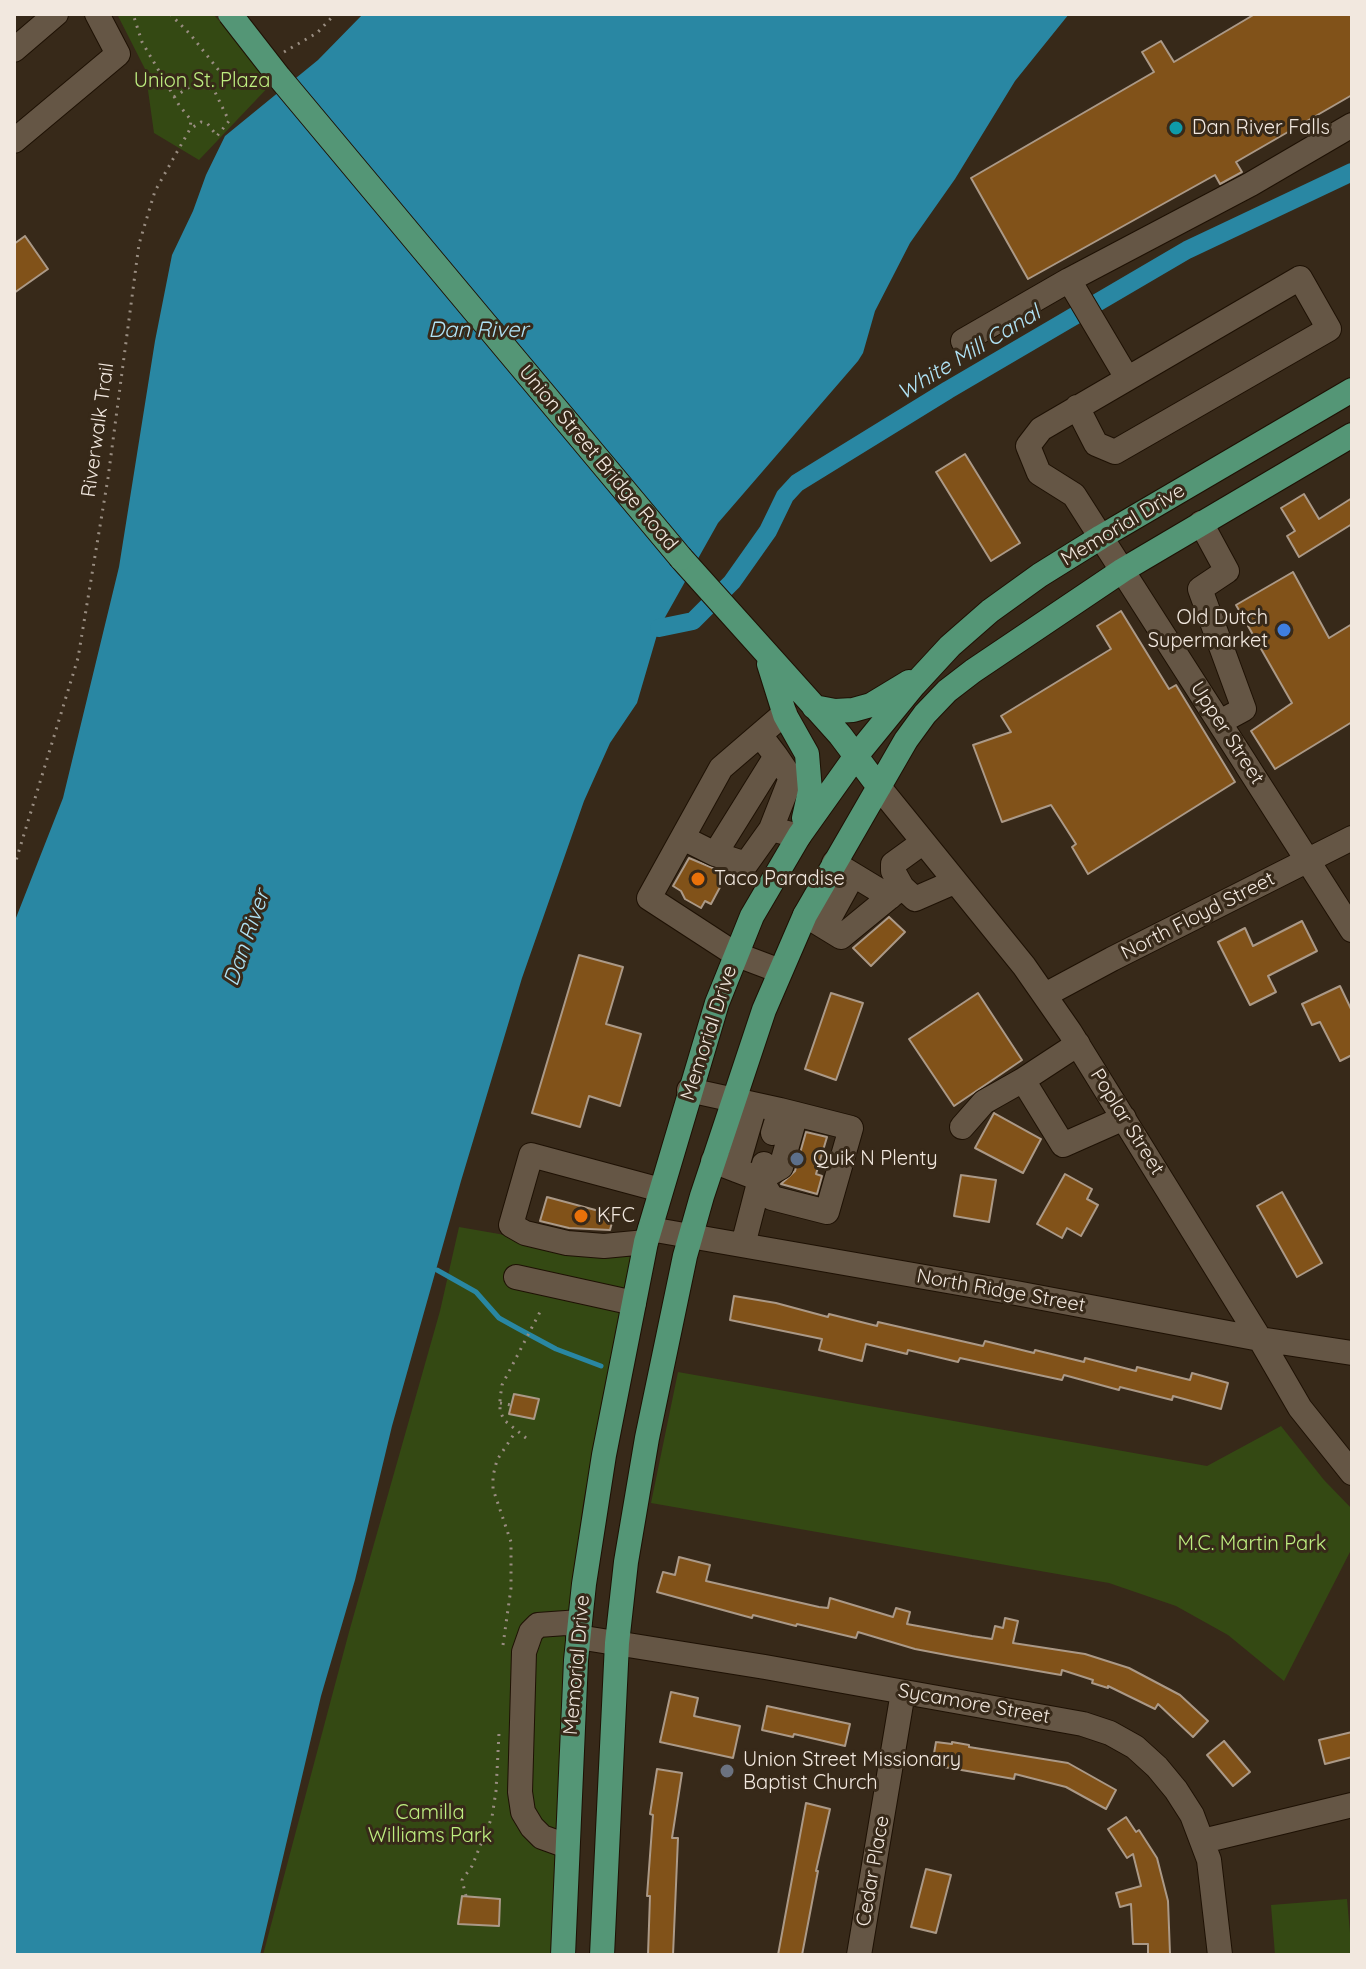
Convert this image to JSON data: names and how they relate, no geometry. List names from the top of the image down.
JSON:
{
  "streets": {
    "main road": ["Union Street Bridge Road", "Memorial Drive"],
    "street": [
      "Upper Street",
      "North Floyd Street",
      "Poplar Street",
      "North Ridge Street",
      "Sycamore Street",
      "Cedar Place"
    ],
    "path": ["Riverwalk Trail"]
  },
  "crossings": [
    ["Union Street Bridge Road", "Memorial Drive"],
    ["Union Street Bridge Road", "Poplar Street"],
    ["Memorial Drive", "Upper Street"],
    ["Memorial Drive", "Poplar Street"],
    ["Memorial Drive", "North Ridge Street"],
    ["Memorial Drive", "Sycamore Street"],
    ["Upper Street", "North Floyd Street"],
    ["North Floyd Street", "Poplar Street"],
    ["Poplar Street", "North Ridge Street"],
    ["Sycamore Street", "Cedar Place"]
  ],
  "water": ["Dan River", "White Mill Canal"],
  "parks": ["Union St. Plaza", "M.C. Martin Park", "Camilla Williams Park"],
  "places": [
    "Dan River Falls",
    "Old Dutch Supermarket",
    "Taco Paradise",
    "Quik N Plenty",
    "KFC",
    "Union Street Missionary Baptist Church"
  ]
}
